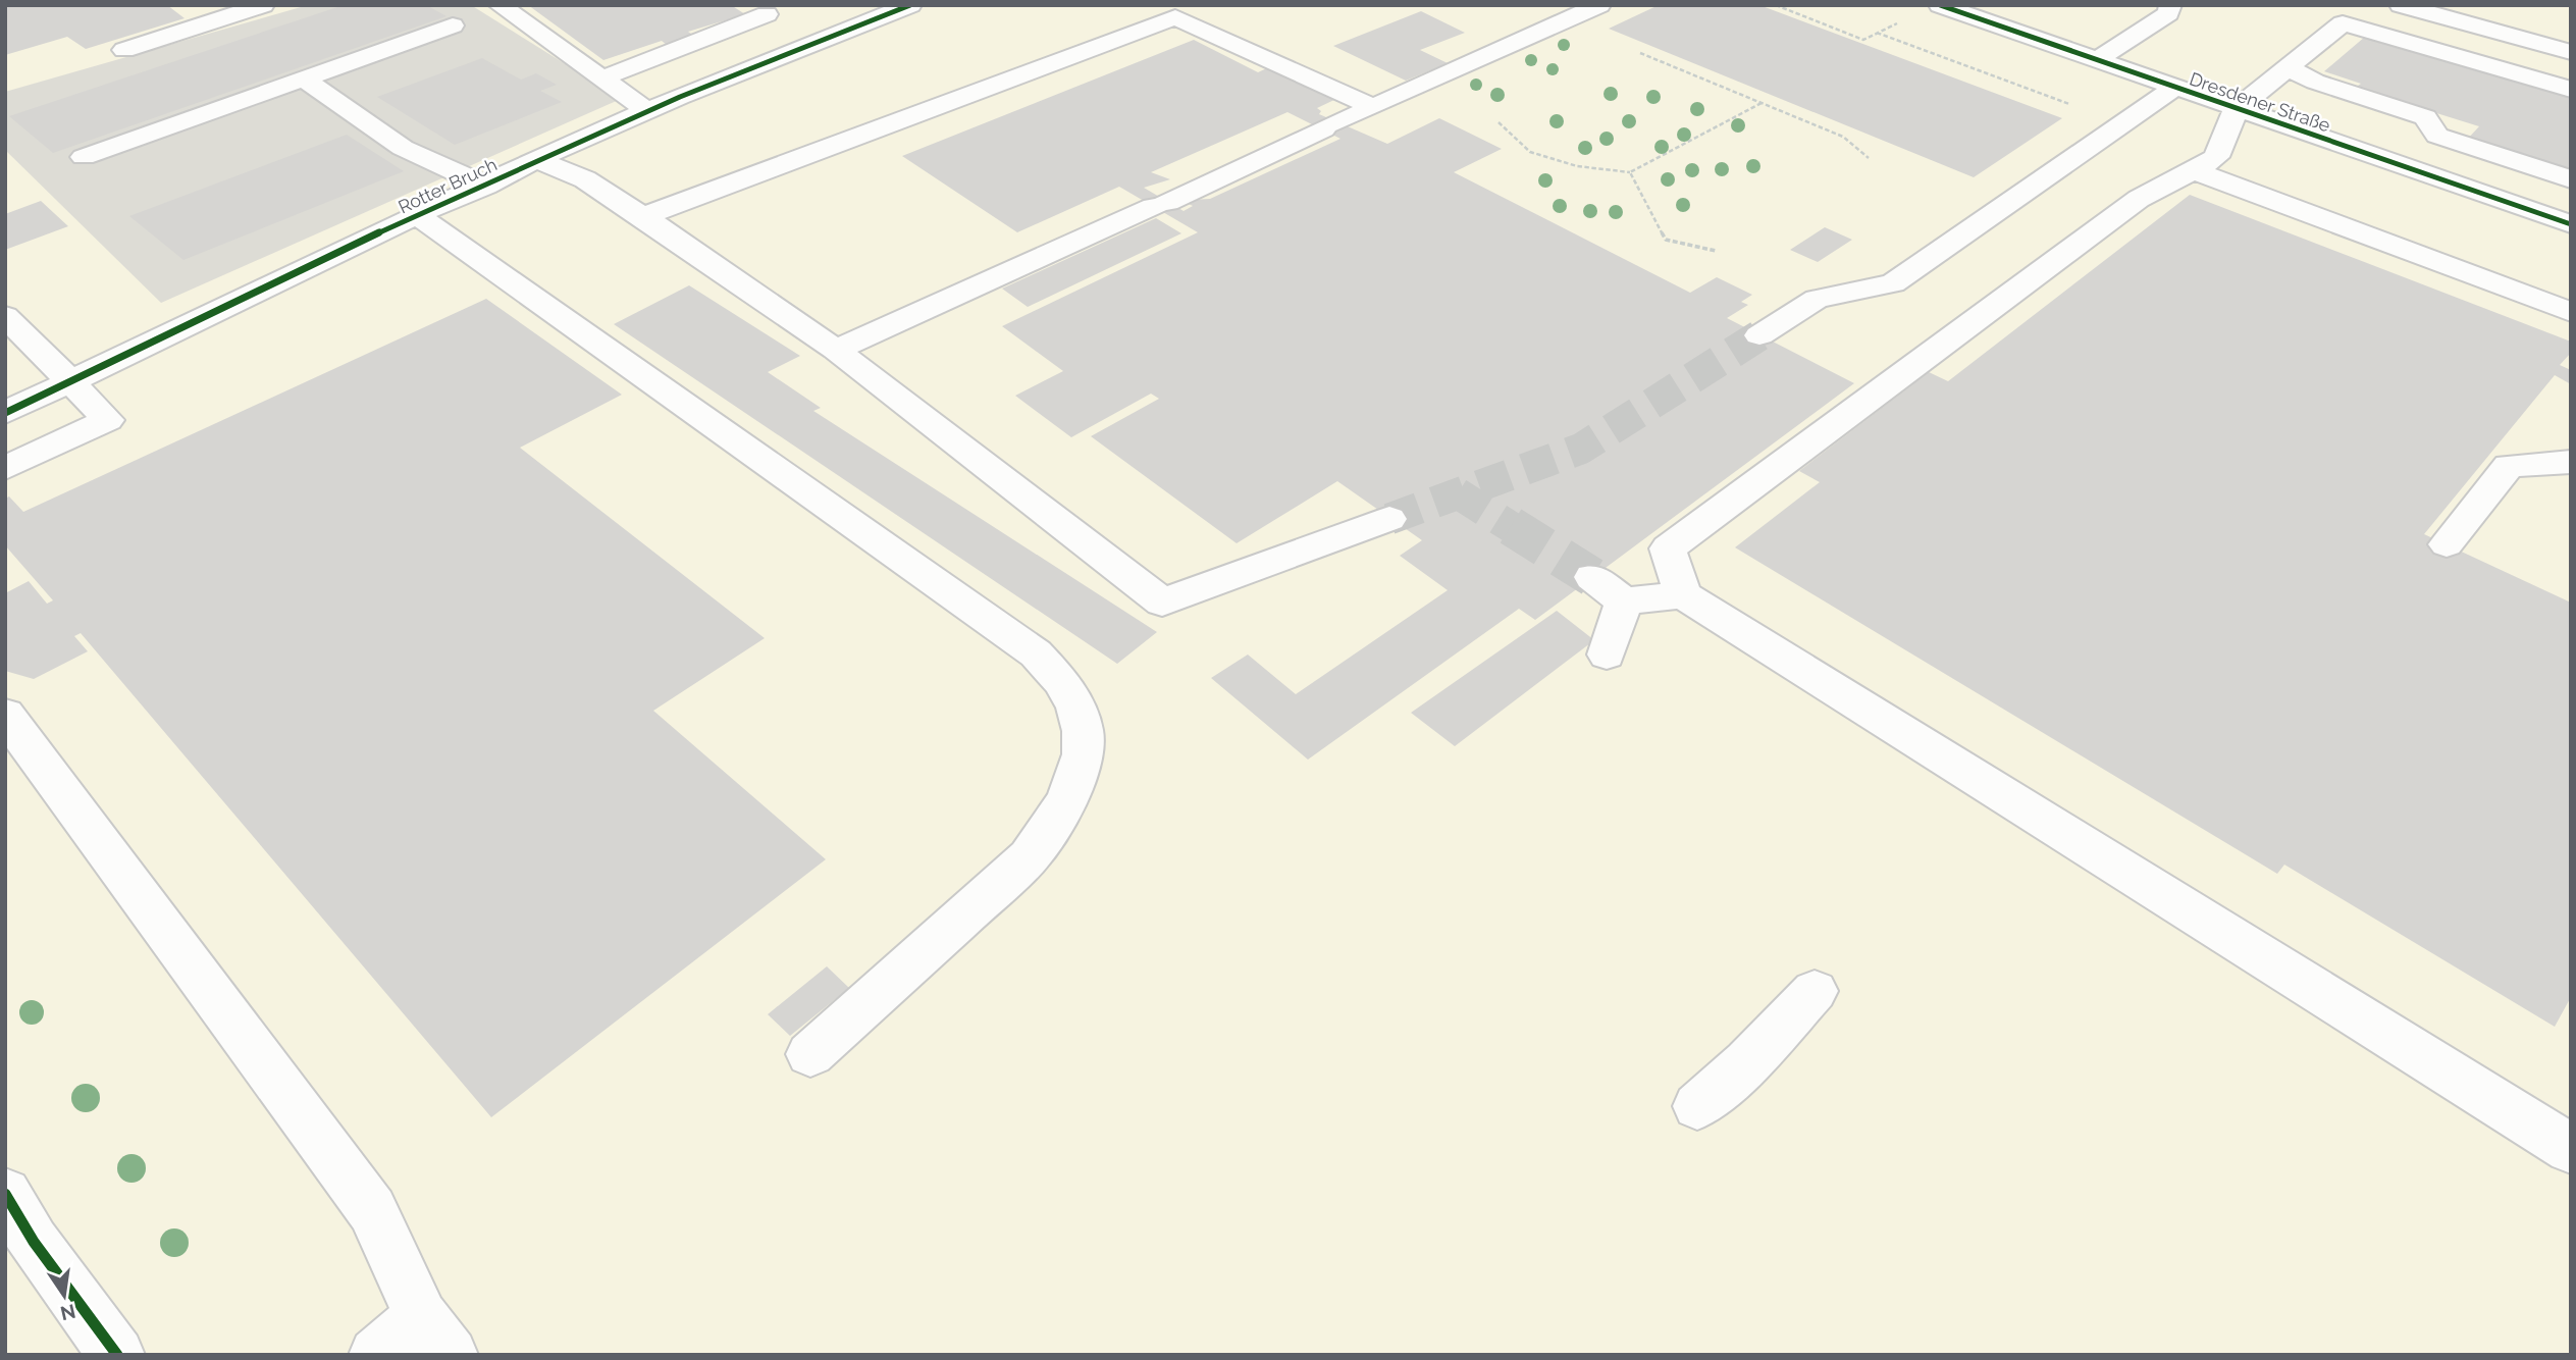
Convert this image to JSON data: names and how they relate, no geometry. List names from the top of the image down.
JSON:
{
  "streets": {
    "street": ["Dresdener Straße", "Rotter Bruch"]
  },
  "north": "bottom"
}
